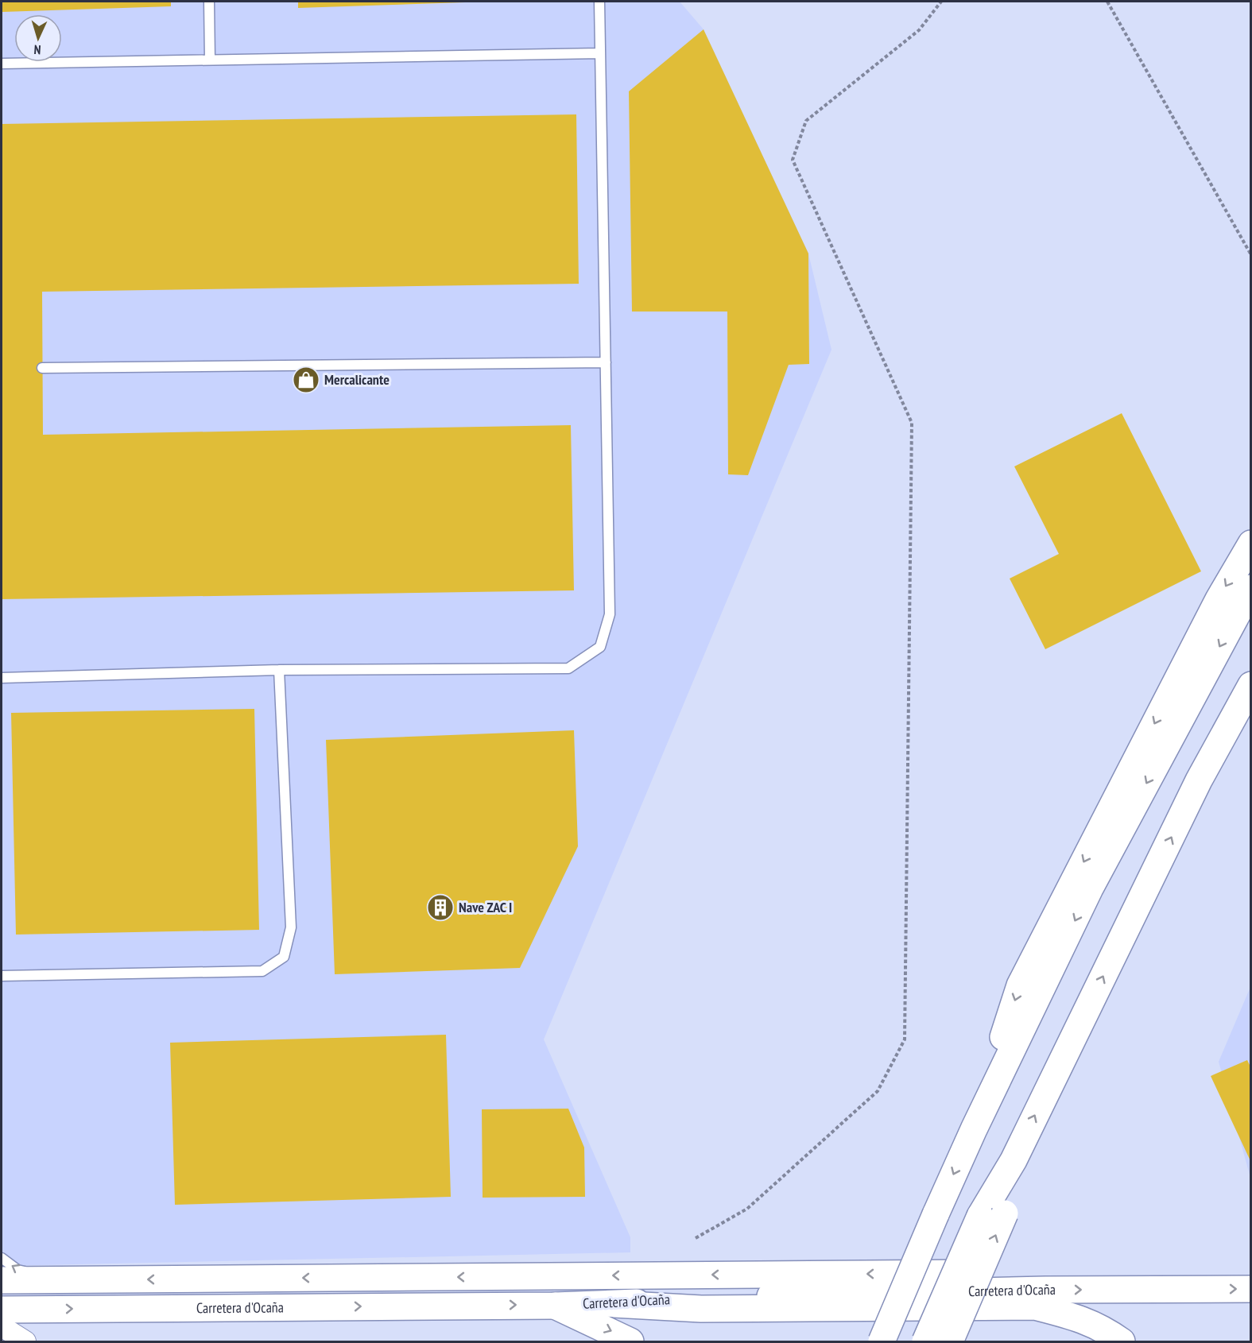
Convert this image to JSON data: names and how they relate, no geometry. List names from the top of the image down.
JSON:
{
  "streets": {
    "main road": ["Carretera d'Ocaña"]
  },
  "places": {
    "shop": ["Mercalicante"],
    "building": ["Nave ZAC I"]
  },
  "north": "bottom"
}
